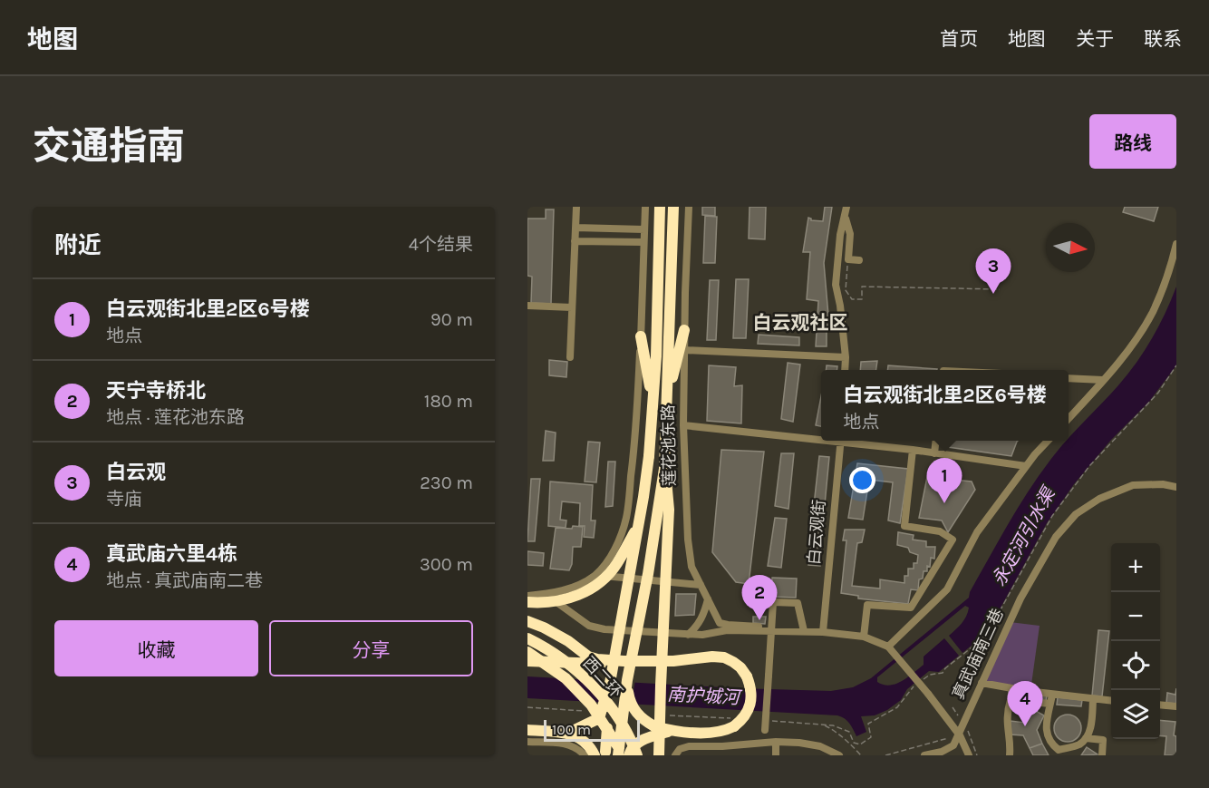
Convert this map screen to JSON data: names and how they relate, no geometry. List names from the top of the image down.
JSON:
{
  "streets": {
    "highway": ["莲花池东路", "西二环"],
    "street": ["白云观街", "真武庙南三巷"]
  },
  "crossings": [
    ["莲花池东路", "西二环"]
  ],
  "districts": ["白云观社区"],
  "water": ["永定河引水渠", "南护城河"],
  "scale_bar": "100 m",
  "north": "right",
  "page": {
    "header": "地图",
    "nav": [
      "首页",
      "地图",
      "关于",
      "联系"
    ],
    "title": "交通指南",
    "buttons": [
      "路线",
      ["收藏", "分享"]
    ],
    "heading": ["附近", "4个结果"],
    "pins": [
      "3",
      "1",
      "2",
      "4"
    ],
    "list": [
      {
        "mark": "1",
        "name": "白云观街北里2区6号楼",
        "note": "地点",
        "value": "90 m"
      },
      {
        "mark": "2",
        "name": "天宁寺桥北",
        "note": "地点 · 莲花池东路",
        "value": "180 m"
      },
      {
        "mark": "3",
        "name": "白云观",
        "note": "寺庙",
        "value": "230 m"
      },
      {
        "mark": "4",
        "name": "真武庙六里4栋",
        "note": "地点 · 真武庙南二巷",
        "value": "300 m"
      }
    ],
    "popup": ["白云观街北里2区6号楼", "地点"],
    "map_buttons": ["+", "−"],
    "scale": "100 m"
  }
}
